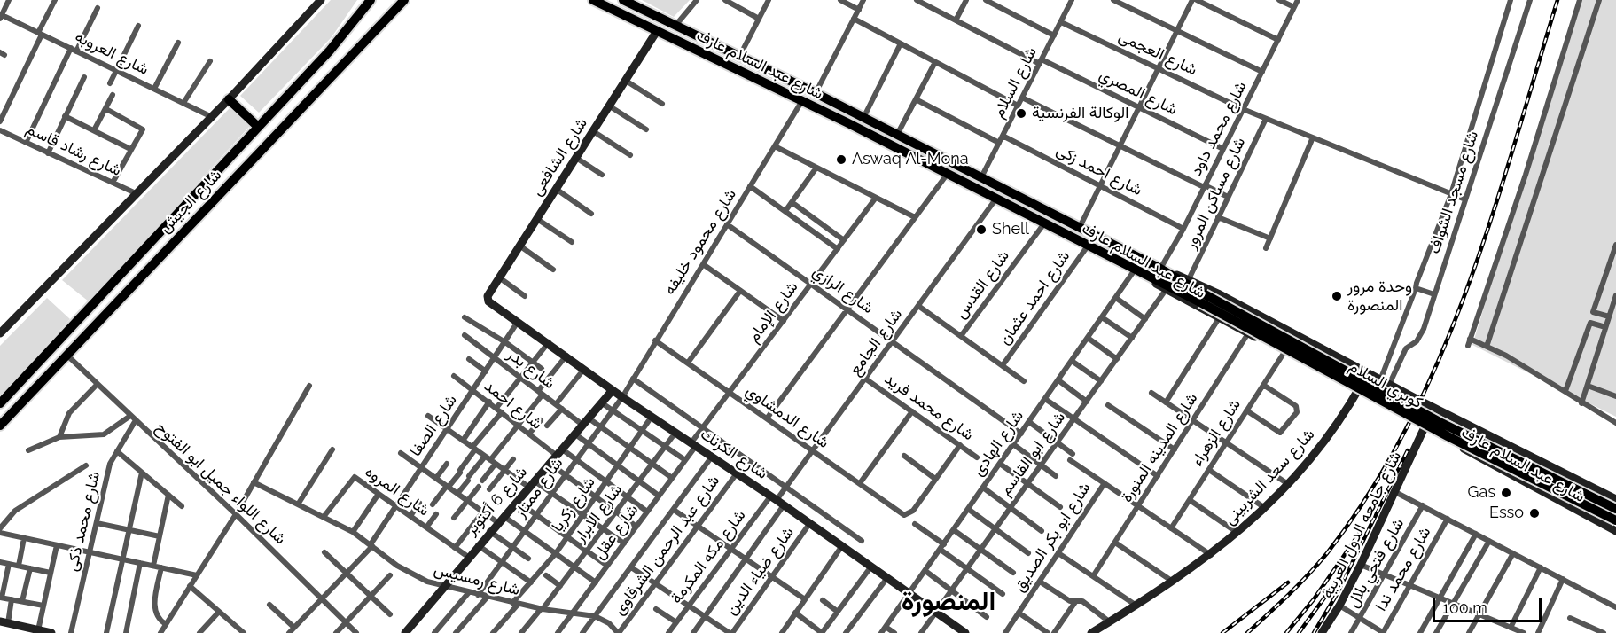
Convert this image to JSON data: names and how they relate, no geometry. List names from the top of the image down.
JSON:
{
  "streets": {
    "main road": [
      "شارع عبد السلام عارف",
      "شارع الشافعى",
      "شارع الجيش",
      "كوبري السلام",
      "شارع الكرنك",
      "شارع سعد الشربينى",
      "شارع 6 أكتوبر",
      "شارع جامعه الدول العربية"
    ],
    "street": [
      "شارع العروبه",
      "شارع العجمى",
      "شارع السلام",
      "شارع المصري",
      "شارع محمد داود",
      "شارع رشاد قاسم",
      "شارع احمد زكى",
      "شارع مسجد الشواف",
      "شارع مساكن المرور",
      "شارع محمود خليفه",
      "شارع القدس",
      "شارع الرازي",
      "شارع احمد عثمان",
      "شارع الإمام",
      "شارع الجامع",
      "شارع بدر",
      "شارع احمد",
      "شارع محمد فريد",
      "شارع الدمشاوي",
      "شارع الصفا",
      "شارع الزهراء",
      "شارع الهادى",
      "شارع المدينه المنورة",
      "شارع ابو القاسم",
      "شارع اللواء جميل ابو الفتوح",
      "شارع ممتاز",
      "شارع المروه",
      "شارع زكريا",
      "شارع الابرار",
      "شارع محمد ذكى",
      "شارع عقل",
      "شارع ابو بكر الصديق",
      "شارع عبد الرحمن الشرقاوى",
      "شارع مكه المكرمة",
      "شارع فتحي بلال",
      "شارع محمد ندا",
      "شارع ضياء الدين",
      "شارع رمسيس"
    ]
  },
  "crossings": [
    ["شارع العجمى", "شارع السلام"],
    ["شارع العجمى", "شارع محمد داود"],
    ["شارع العجمى", "شارع مسجد الشواف"],
    ["شارع العجمى", "شارع مساكن المرور"],
    ["شارع عبد السلام عارف", "شارع السلام"],
    ["شارع عبد السلام عارف", "شارع محمد داود"],
    ["شارع عبد السلام عارف", "شارع الشافعى"],
    ["شارع عبد السلام عارف", "شارع مسجد الشواف"],
    ["شارع عبد السلام عارف", "شارع مساكن المرور"],
    ["شارع عبد السلام عارف", "شارع محمود خليفه"],
    ["شارع عبد السلام عارف", "شارع القدس"],
    ["شارع عبد السلام عارف", "شارع احمد عثمان"],
    ["شارع عبد السلام عارف", "شارع الجامع"],
    ["شارع عبد السلام عارف", "كوبري السلام"],
    ["شارع عبد السلام عارف", "شارع الزهراء"],
    ["شارع عبد السلام عارف", "شارع الهادى"],
    ["شارع عبد السلام عارف", "شارع المدينه المنورة"],
    ["شارع عبد السلام عارف", "شارع ابو القاسم"],
    ["شارع عبد السلام عارف", "شارع سعد الشربينى"],
    ["شارع عبد السلام عارف", "شارع جامعه الدول العربية"],
    ["شارع السلام", "شارع المصري"],
    ["شارع السلام", "شارع احمد زكى"],
    ["شارع المصري", "شارع محمد داود"],
    ["شارع محمد داود", "شارع احمد زكى"],
    ["شارع محمد داود", "كوبري السلام"],
    ["شارع الشافعى", "شارع الكرنك"],
    ["شارع الجيش", "شارع اللواء جميل ابو الفتوح"],
    ["شارع محمود خليفه", "شارع الرازي"],
    ["شارع محمود خليفه", "شارع الدمشاوي"],
    ["شارع محمود خليفه", "شارع الكرنك"],
    ["شارع محمود خليفه", "شارع ممتاز"],
    ["شارع الرازي", "شارع الإمام"],
    ["شارع الرازي", "شارع الجامع"],
    ["شارع الرازي", "شارع الهادى"],
    ["شارع الإمام", "شارع الدمشاوي"],
    ["شارع الإمام", "شارع الكرنك"],
    ["شارع الإمام", "شارع عقل"],
    ["شارع الجامع", "شارع محمد فريد"],
    ["شارع الجامع", "شارع الدمشاوي"],
    ["شارع الجامع", "شارع الكرنك"],
    ["شارع الجامع", "شارع مكه المكرمة"],
    ["شارع بدر", "شارع الصفا"],
    ["شارع بدر", "شارع ممتاز"],
    ["شارع بدر", "شارع 6 أكتوبر"],
    ["شارع بدر", "شارع زكريا"],
    ["شارع بدر", "شارع الابرار"],
    ["شارع بدر", "شارع عقل"],
    ["كوبري السلام", "شارع الهادى"],
    ["شارع احمد", "شارع الصفا"],
    ["شارع احمد", "شارع ممتاز"],
    ["شارع احمد", "شارع 6 أكتوبر"],
    ["شارع احمد", "شارع زكريا"],
    ["شارع احمد", "شارع الابرار"],
    ["شارع احمد", "شارع عقل"],
    ["شارع الصفا", "شارع الكرنك"],
    ["شارع الصفا", "شارع اللواء جميل ابو الفتوح"],
    ["شارع الصفا", "شارع المروه"],
    ["شارع الصفا", "شارع رمسيس"],
    ["شارع الهادى", "شارع الكرنك"],
    ["شارع الكرنك", "شارع ابو القاسم"],
    ["شارع الكرنك", "شارع ممتاز"],
    ["شارع الكرنك", "شارع 6 أكتوبر"],
    ["شارع الكرنك", "شارع زكريا"],
    ["شارع الكرنك", "شارع الابرار"],
    ["شارع الكرنك", "شارع عقل"],
    ["شارع الكرنك", "شارع عبد الرحمن الشرقاوى"],
    ["شارع الكرنك", "شارع مكه المكرمة"],
    ["شارع الكرنك", "شارع ضياء الدين"],
    ["شارع اللواء جميل ابو الفتوح", "شارع محمد ذكى"],
    ["شارع ممتاز", "شارع رمسيس"],
    ["شارع المروه", "شارع 6 أكتوبر"],
    ["شارع المروه", "شارع رمسيس"],
    ["شارع 6 أكتوبر", "شارع رمسيس"],
    ["شارع زكريا", "شارع رمسيس"],
    ["شارع الابرار", "شارع رمسيس"],
    ["شارع عقل", "شارع رمسيس"],
    ["شارع عبد الرحمن الشرقاوى", "شارع رمسيس"]
  ],
  "districts": ["المنصورة"],
  "places": [
    "الوكالة الفرنسية",
    "Aswaq Al-Mona",
    "Shell",
    "وحدة مرور المنصورة",
    "Gas",
    "Esso"
  ],
  "scale_bar": "100 m"
}
